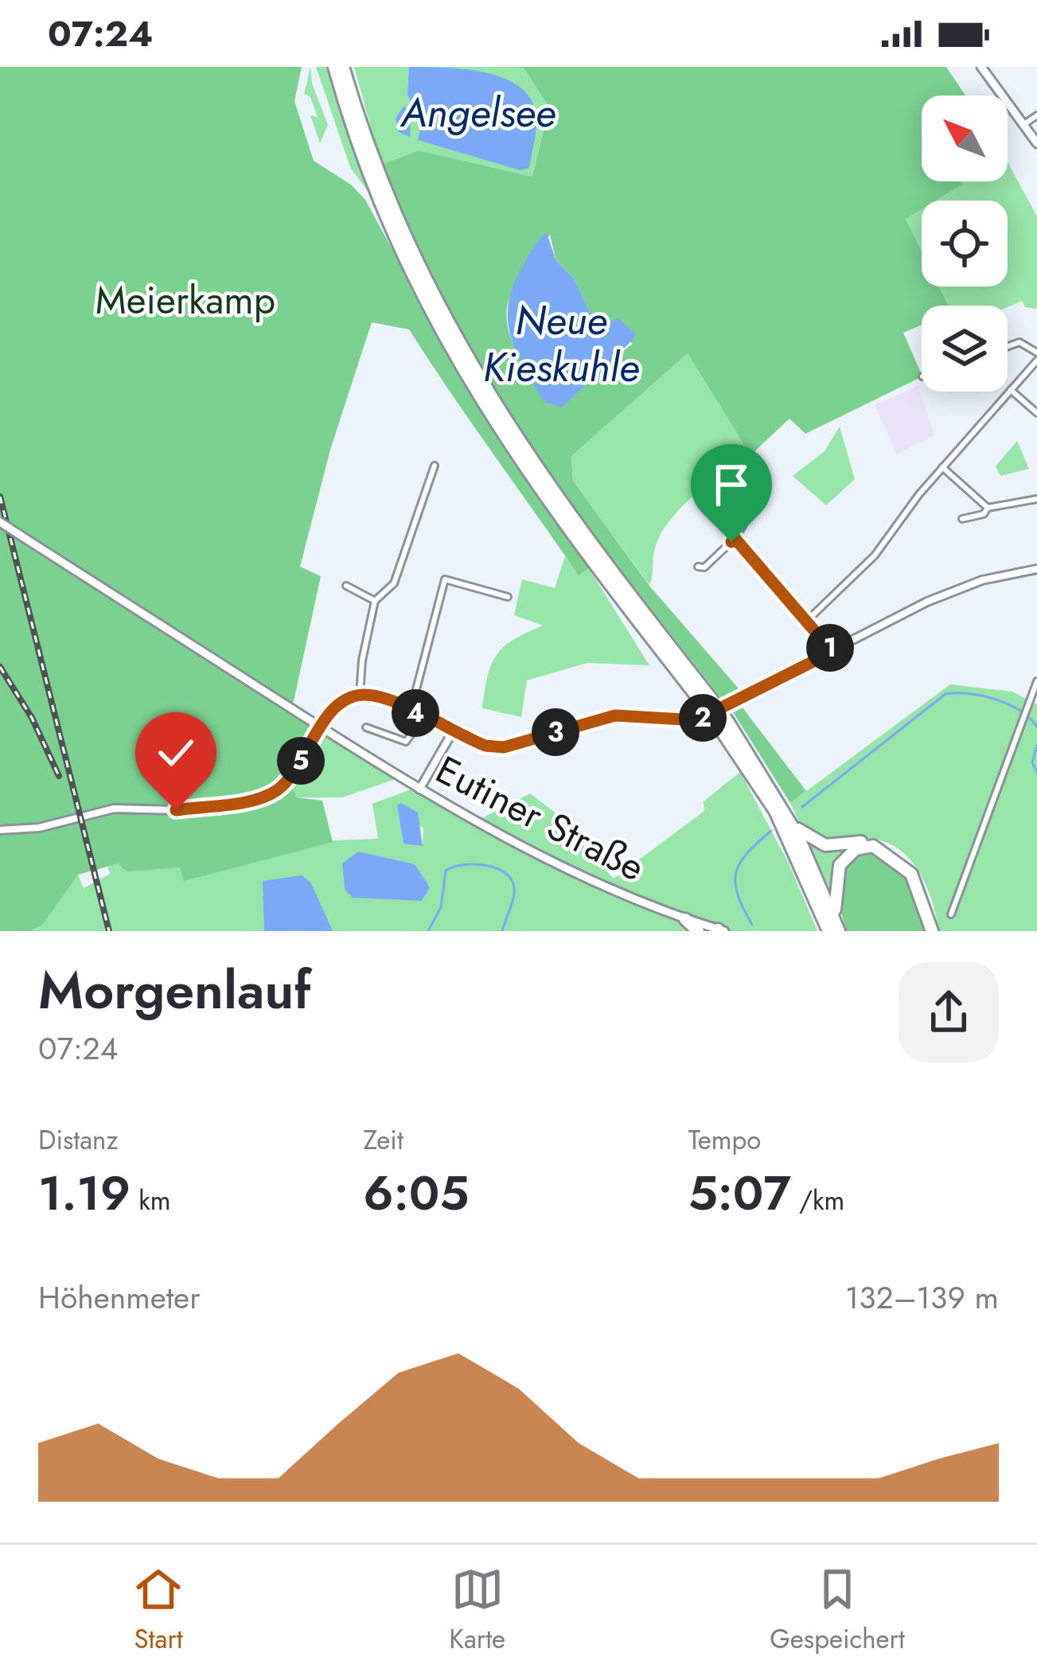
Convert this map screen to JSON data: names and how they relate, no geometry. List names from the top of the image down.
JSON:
{
  "streets": {
    "main road": ["Eutiner Straße"]
  },
  "water": ["Angelsee", "Neue Kieskuhle"],
  "parks": ["Meierkamp"],
  "north": "top left",
  "page": {
    "status": "07:24",
    "pins": [
      "1",
      "4",
      "2",
      "3",
      "5"
    ],
    "heading": ["Morgenlauf", "07:24"],
    "stats": [
      ["Distanz", "1.19 km"],
      ["Zeit", "6:05"],
      ["Tempo", "5:07 /km"]
    ],
    "chart": ["Höhenmeter", "132–139 m"],
    "tabs": ["Start", "Karte", "Gespeichert"]
  }
}
